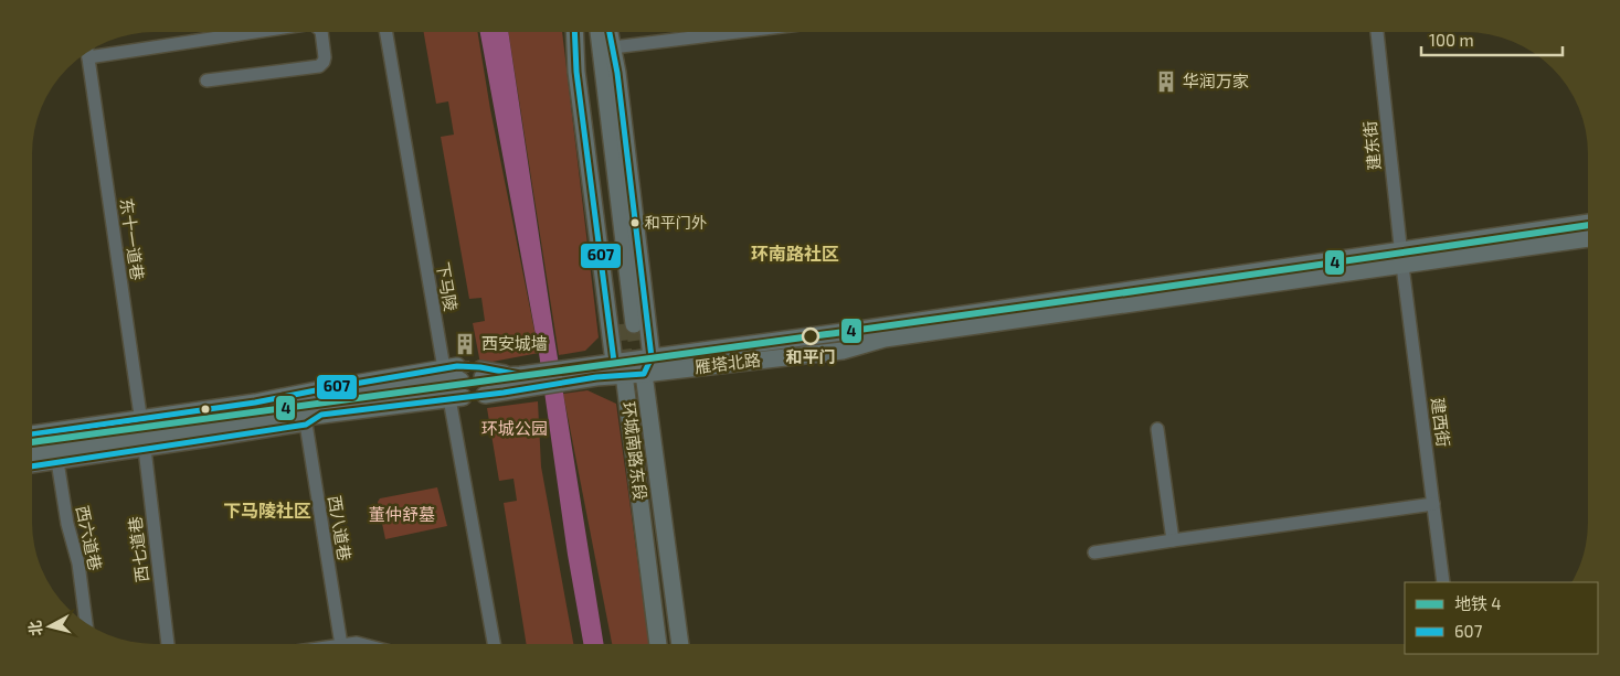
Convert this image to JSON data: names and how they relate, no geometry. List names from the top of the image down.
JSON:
{
  "streets": {
    "main road": ["雁塔北路", "环城南路东段"],
    "street": [
      "建东街",
      "东十一道巷",
      "下马陵",
      "建西街",
      "西八道巷",
      "西六道巷",
      "西七道巷"
    ]
  },
  "crossings": [
    ["建东街", "雁塔北路"],
    ["建东街", "建西街"],
    ["东十一道巷", "西七道巷"],
    ["雁塔北路", "建西街"],
    ["雁塔北路", "环城南路东段"]
  ],
  "districts": ["环南路社区", "下马陵社区"],
  "parks": ["环城公园", "董仲舒墓"],
  "places": {
    "building": ["华润万家", "西安城墙"],
    "other": ["和平门外", "和平门"]
  },
  "lines": ["transit line 607", "metro line 4"],
  "legend": ["地铁 4", "607"],
  "scale_bar": "100 m",
  "north": "left"
}
